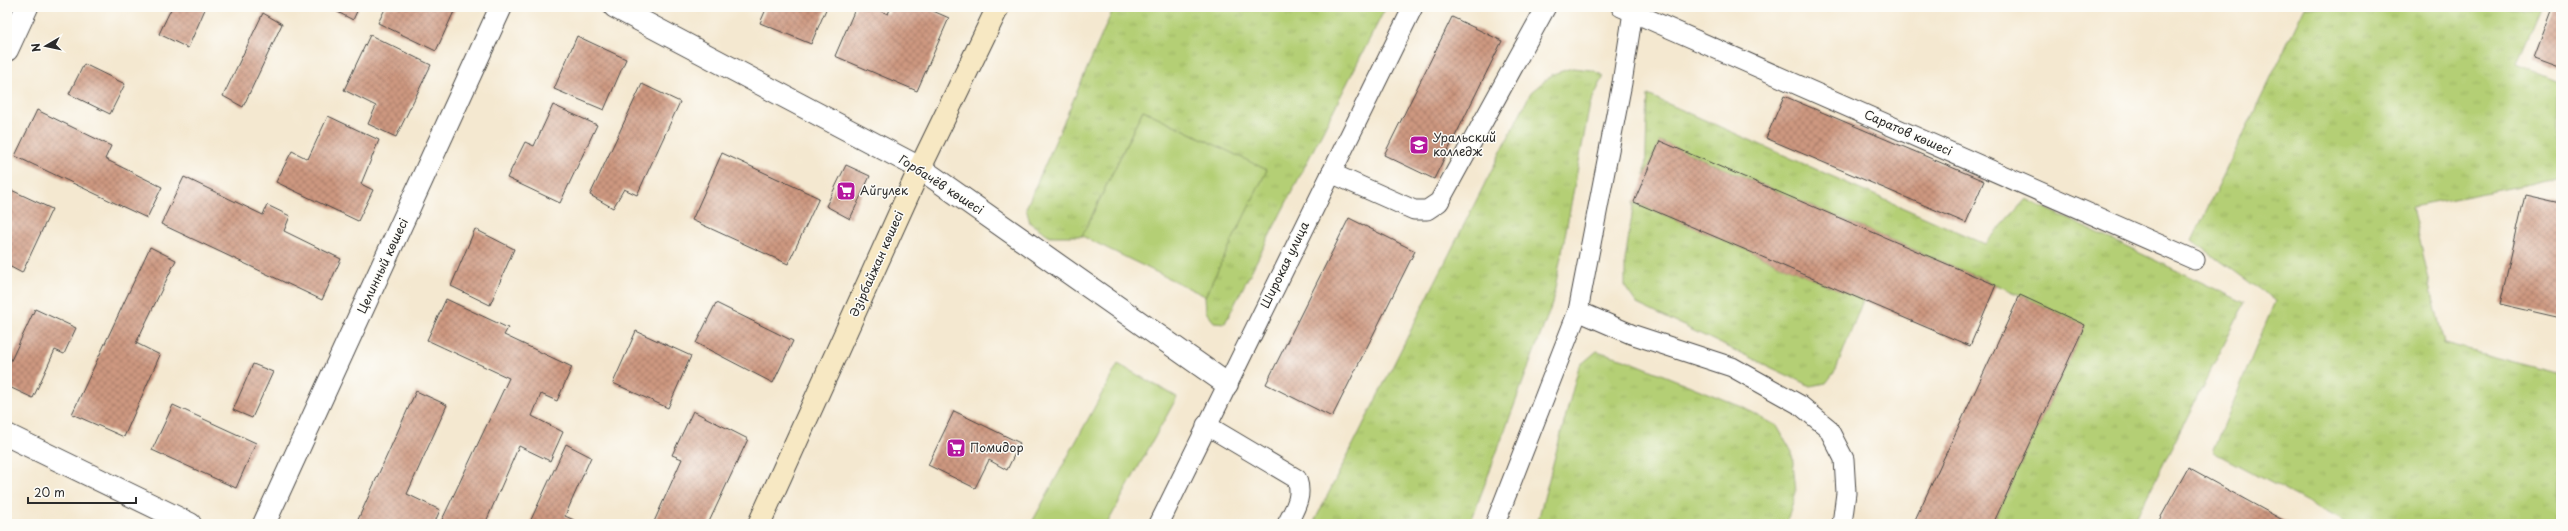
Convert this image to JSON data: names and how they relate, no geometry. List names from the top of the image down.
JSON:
{
  "streets": {
    "main road": ["Әзірбайжан көшесі"],
    "street": ["Горбачёв көшесі", "Целинный көшесі"],
    "lane": ["Саратов көшесі", "Широкая улица"]
  },
  "crossings": [
    ["Горбачёв көшесі", "Әзірбайжан көшесі"],
    ["Горбачёв көшесі", "Широкая улица"]
  ],
  "places": {
    "school or university": ["Уральский колледж"],
    "supermarket": ["Айгулек", "Помидор"]
  },
  "scale_bar": "20 m",
  "north": "left"
}
